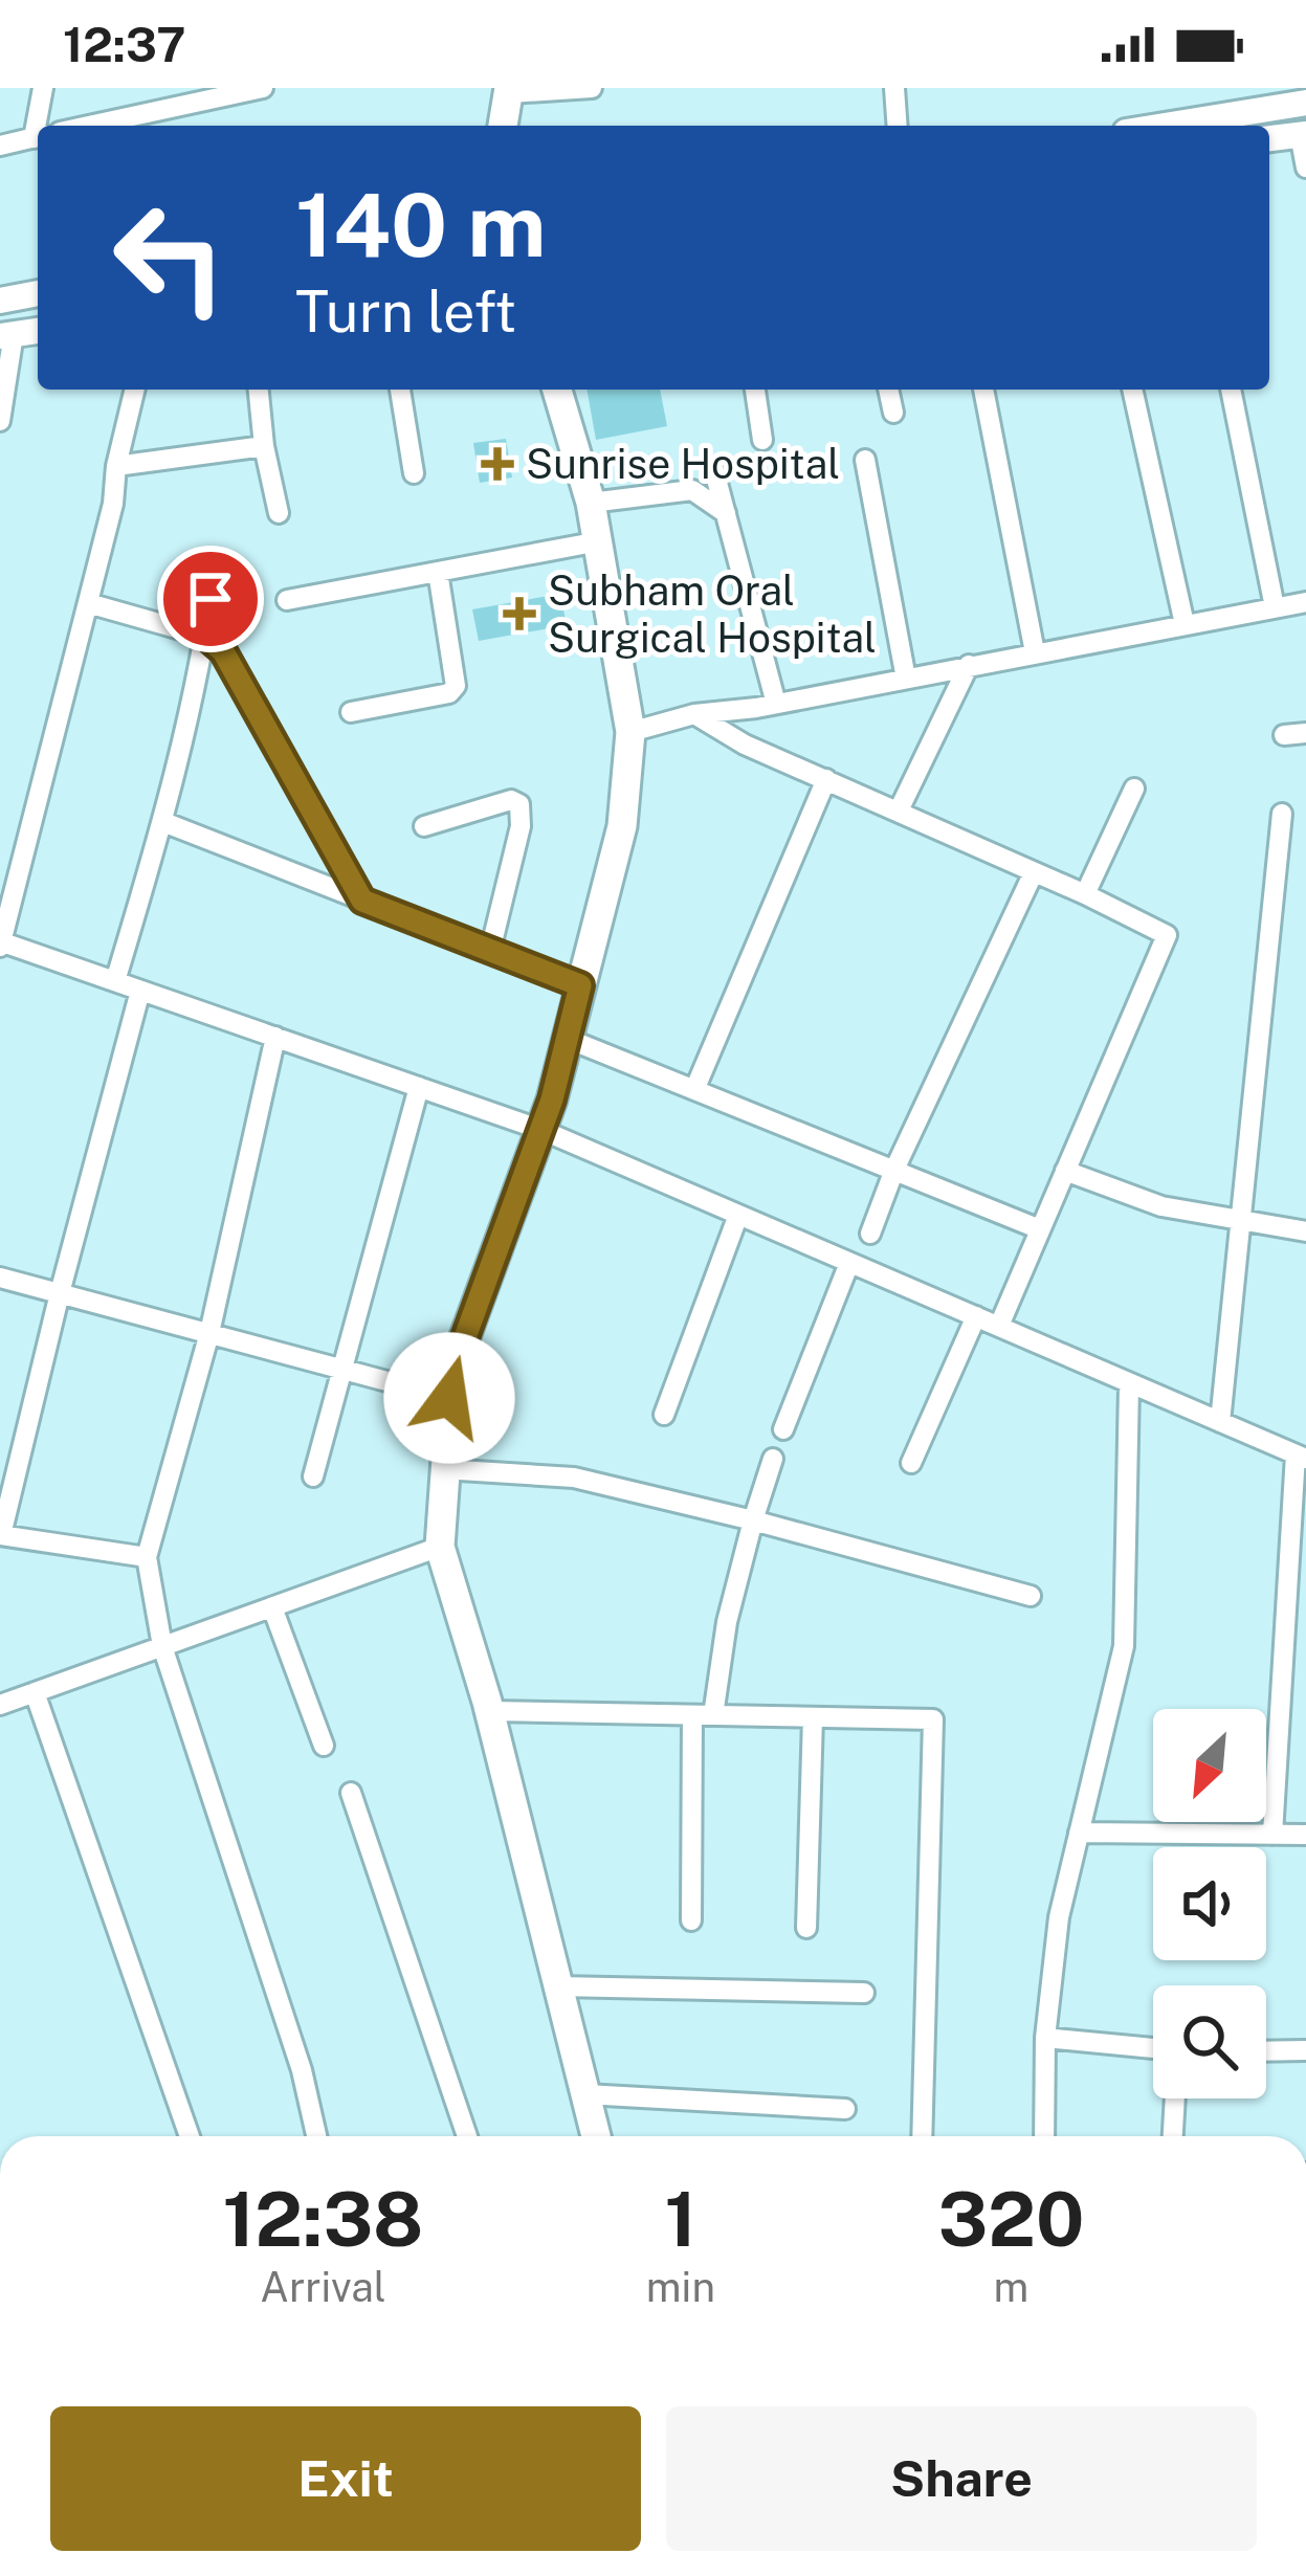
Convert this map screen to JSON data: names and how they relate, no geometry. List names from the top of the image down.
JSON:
{
  "places": {
    "health": ["Sunrise Hospital", "Subham Oral Surgical Hospital"]
  },
  "north": "bottom left",
  "page": {
    "status": "12:37",
    "turn": ["140 m", "Turn left"],
    "eta": [
      "12:38",
      "Arrival",
      "1",
      "min",
      "320",
      "m"
    ],
    "buttons": ["Exit", "Share"]
  }
}
